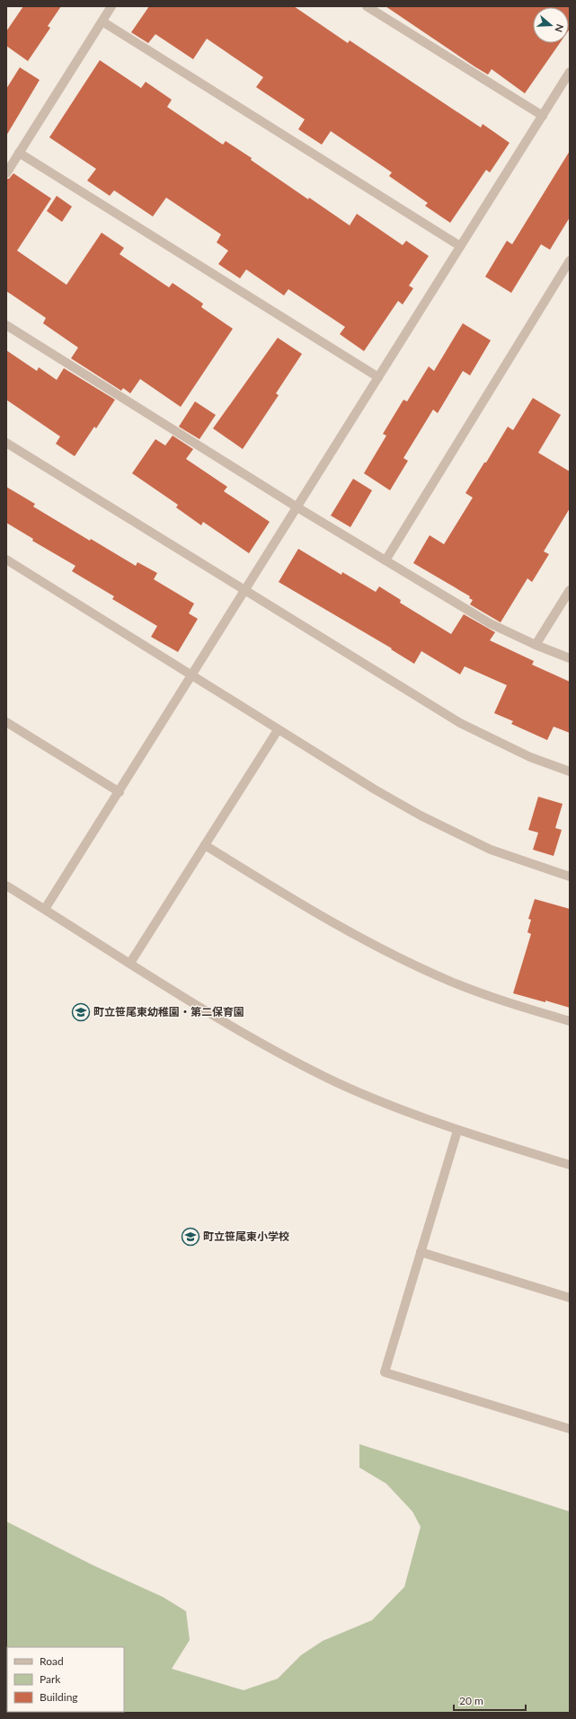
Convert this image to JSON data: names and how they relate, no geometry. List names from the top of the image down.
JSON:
{
  "places": {
    "school or university": ["町立笹尾東幼稚園・第二保育園", "町立笹尾東小学校"]
  },
  "legend": ["Road", "Park", "Building"],
  "scale_bar": "20 m",
  "north": "right"
}
